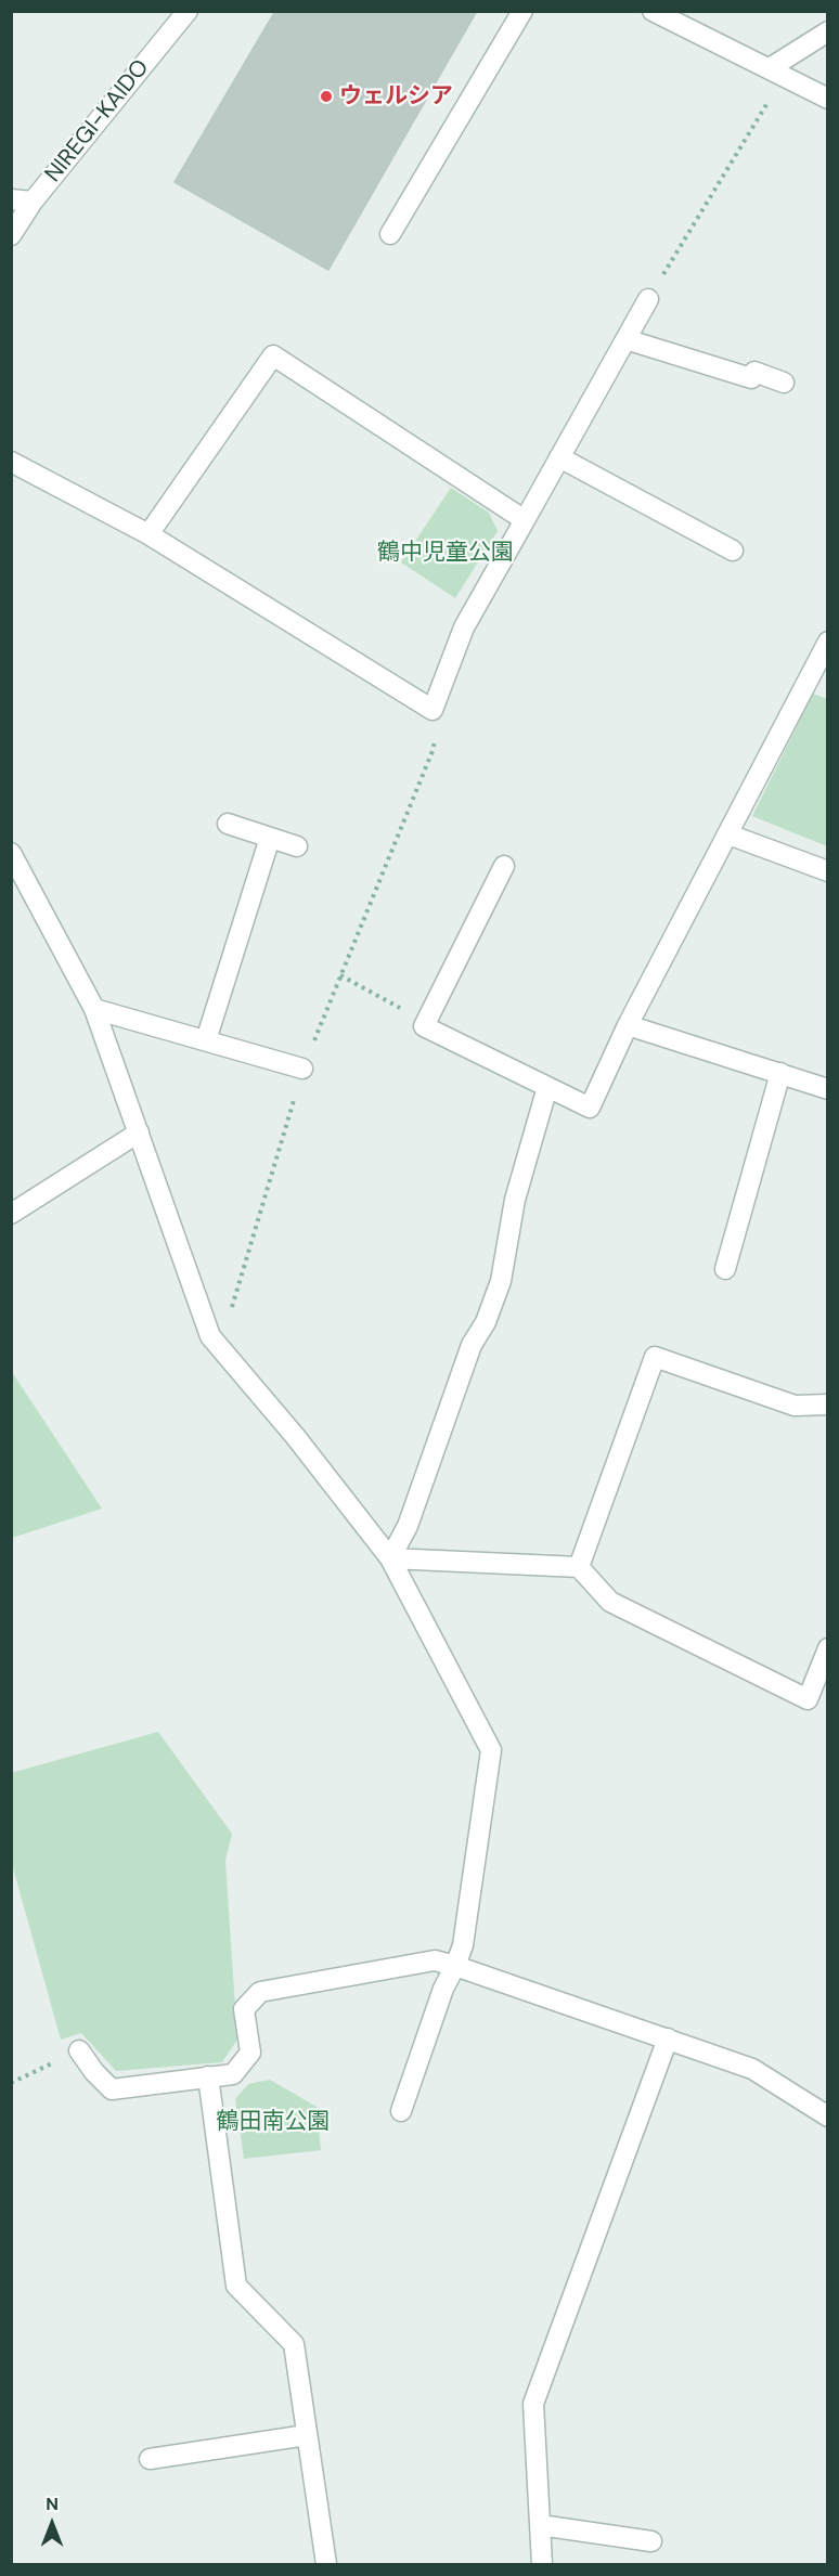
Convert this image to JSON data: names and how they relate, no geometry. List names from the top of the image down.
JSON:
{
  "streets": {
    "street": ["NIREGI-KAIDO"]
  },
  "parks": ["鶴中児童公園", "鶴田南公園"],
  "places": ["ウェルシア"],
  "north": "top"
}
